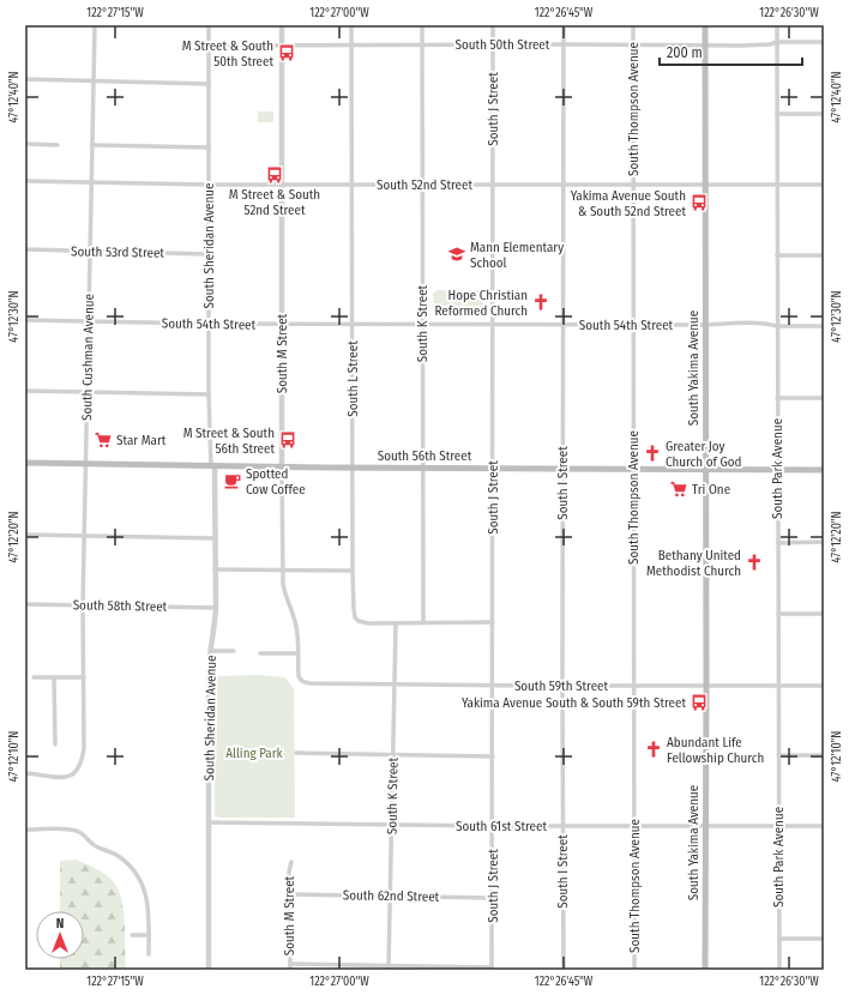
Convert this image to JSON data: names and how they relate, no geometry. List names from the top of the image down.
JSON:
{
  "streets": {
    "main road": ["South Yakima Avenue", "South 56th Street"],
    "street": [
      "South 50th Street",
      "South J Street",
      "South Thompson Avenue",
      "South 52nd Street",
      "South Sheridan Avenue",
      "South 53rd Street",
      "South 54th Street",
      "South K Street",
      "South M Street",
      "South Cushman Avenue",
      "South L Street",
      "South Park Avenue",
      "South I Street",
      "South 58th Street",
      "South 59th Street",
      "South 61st Street",
      "South 62nd Street"
    ]
  },
  "crossings": [
    ["South 50th Street", "South J Street"],
    ["South 50th Street", "South Thompson Avenue"],
    ["South 50th Street", "South Sheridan Avenue"],
    ["South 50th Street", "South K Street"],
    ["South 50th Street", "South M Street"],
    ["South 50th Street", "South Yakima Avenue"],
    ["South 50th Street", "South L Street"],
    ["South 50th Street", "South Park Avenue"],
    ["South 50th Street", "South I Street"],
    ["South J Street", "South 52nd Street"],
    ["South J Street", "South 54th Street"],
    ["South J Street", "South 56th Street"],
    ["South J Street", "South 59th Street"],
    ["South J Street", "South 61st Street"],
    ["South J Street", "South 62nd Street"],
    ["South Thompson Avenue", "South 52nd Street"],
    ["South Thompson Avenue", "South 54th Street"],
    ["South Thompson Avenue", "South 56th Street"],
    ["South Thompson Avenue", "South 59th Street"],
    ["South Thompson Avenue", "South 61st Street"],
    ["South 52nd Street", "South Sheridan Avenue"],
    ["South 52nd Street", "South K Street"],
    ["South 52nd Street", "South M Street"],
    ["South 52nd Street", "South Cushman Avenue"],
    ["South 52nd Street", "South Yakima Avenue"],
    ["South 52nd Street", "South L Street"],
    ["South 52nd Street", "South Park Avenue"],
    ["South 52nd Street", "South I Street"],
    ["South Sheridan Avenue", "South 53rd Street"],
    ["South Sheridan Avenue", "South 54th Street"],
    ["South Sheridan Avenue", "South 56th Street"],
    ["South Sheridan Avenue", "South 58th Street"],
    ["South Sheridan Avenue", "South 61st Street"],
    ["South 53rd Street", "South Cushman Avenue"],
    ["South 54th Street", "South K Street"],
    ["South 54th Street", "South M Street"],
    ["South 54th Street", "South Cushman Avenue"],
    ["South 54th Street", "South Yakima Avenue"],
    ["South 54th Street", "South L Street"],
    ["South 54th Street", "South Park Avenue"],
    ["South 54th Street", "South I Street"],
    ["South K Street", "South L Street"],
    ["South K Street", "South 56th Street"],
    ["South K Street", "South 59th Street"],
    ["South K Street", "South 61st Street"],
    ["South K Street", "South 62nd Street"],
    ["South M Street", "South 56th Street"],
    ["South M Street", "South 59th Street"],
    ["South M Street", "South 62nd Street"],
    ["South Cushman Avenue", "South 56th Street"],
    ["South Cushman Avenue", "South 58th Street"],
    ["South Yakima Avenue", "South 56th Street"],
    ["South Yakima Avenue", "South 59th Street"],
    ["South Yakima Avenue", "South 61st Street"],
    ["South L Street", "South 56th Street"],
    ["South 56th Street", "South Park Avenue"],
    ["South 56th Street", "South I Street"],
    ["South Park Avenue", "South 59th Street"],
    ["South Park Avenue", "South 61st Street"],
    ["South I Street", "South 59th Street"],
    ["South I Street", "South 61st Street"]
  ],
  "parks": ["Alling Park"],
  "places": {
    "bus stop": [
      "M Street & South 50th Street",
      "M Street & South 52nd Street",
      "Yakima Avenue South & South 52nd Street",
      "M Street & South 56th Street",
      "Yakima Avenue South & South 59th Street"
    ],
    "school or university": ["Mann Elementary School"],
    "church": [
      "Hope Christian Reformed Church",
      "Greater Joy Church of God",
      "Bethany United Methodist Church",
      "Abundant Life Fellowship Church"
    ],
    "supermarket": ["Star Mart", "Tri One"],
    "cafe": ["Spotted Cow Coffee"]
  },
  "scale_bar": "200 m",
  "north": "top",
  "coordinates": [
    "122°27'15\"W",
    "122°27'00\"W",
    "122°26'45\"W",
    "122°26'30\"W",
    "47°12'40\"N",
    "47°12'30\"N",
    "47°12'20\"N",
    "47°12'10\"N"
  ]
}
